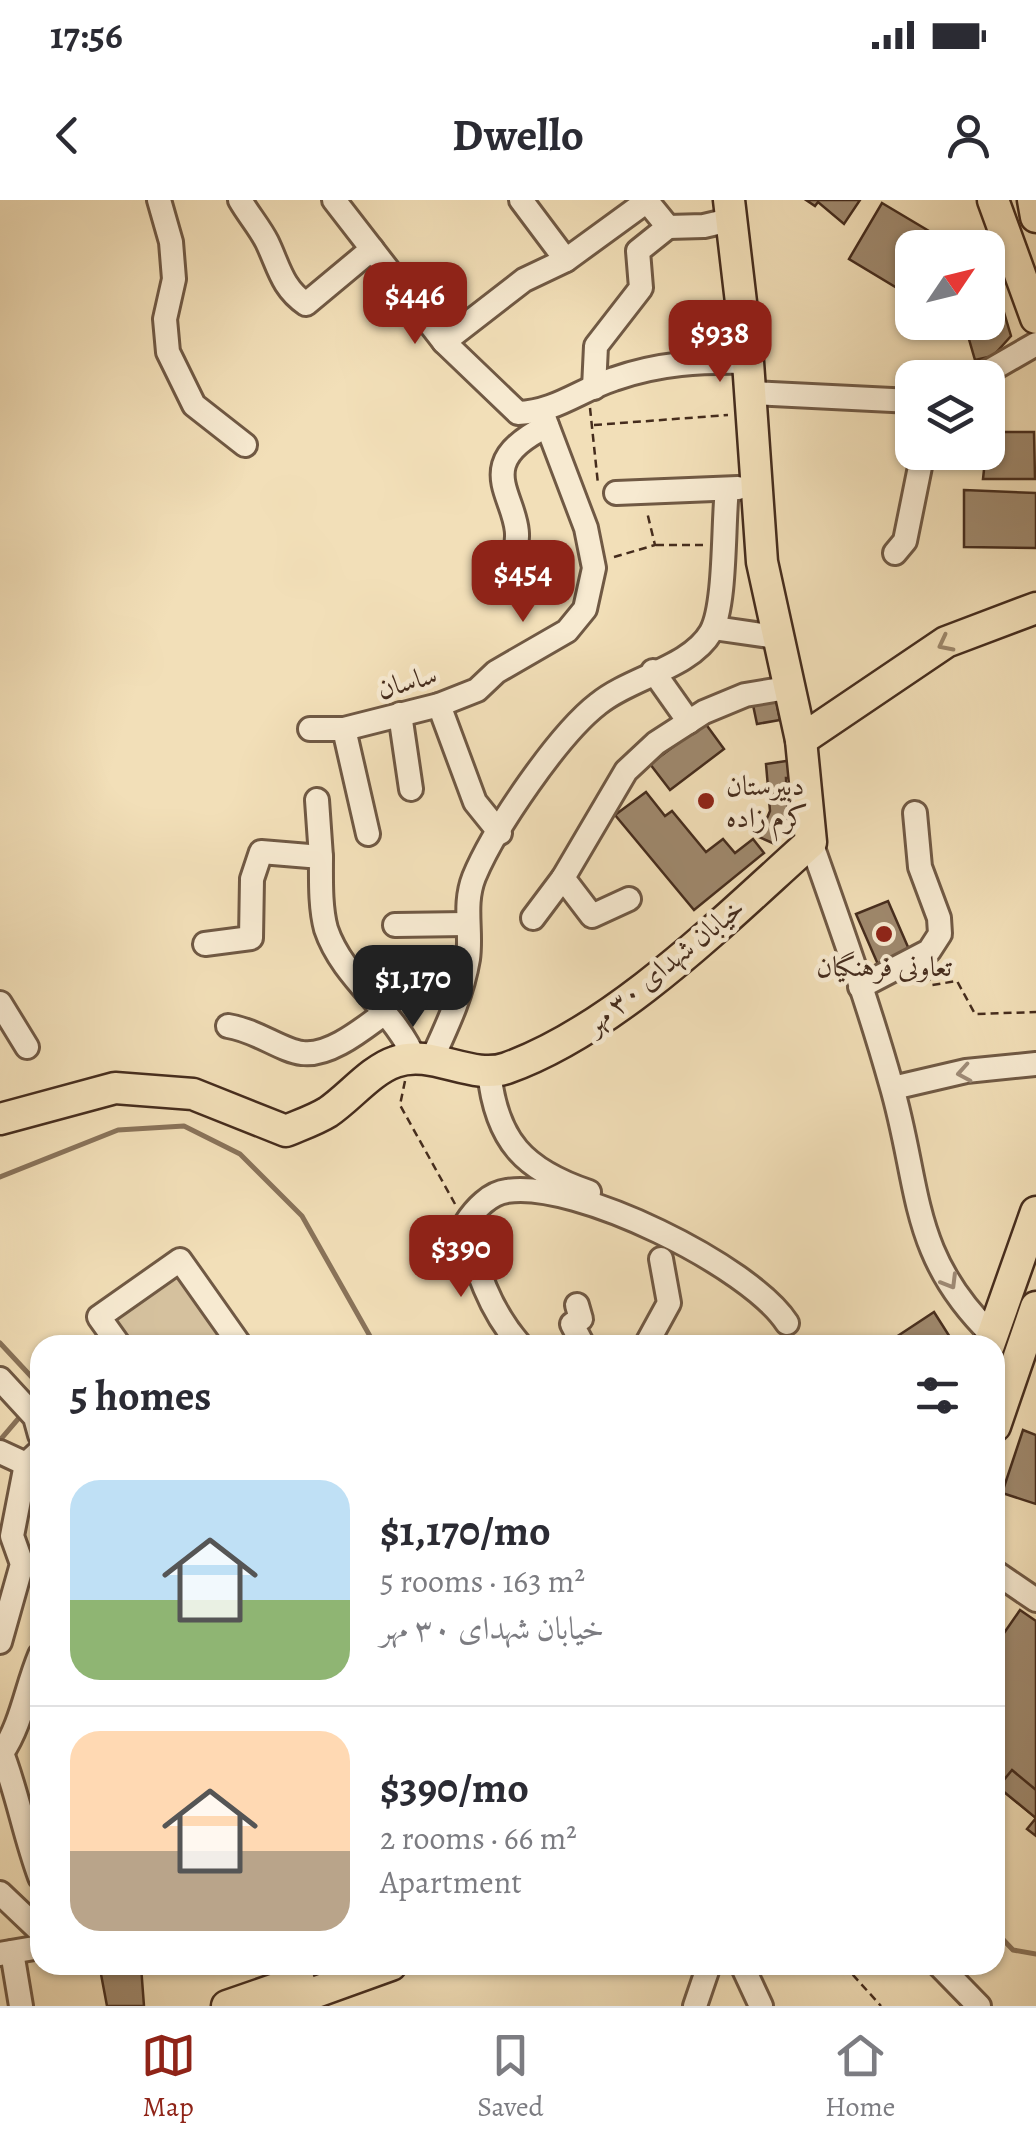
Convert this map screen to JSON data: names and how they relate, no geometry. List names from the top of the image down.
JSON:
{
  "streets": {
    "main road": ["خیابان شهدای ۳۰ مهر"],
    "street": ["ساسان"]
  },
  "places": ["دبیرستان کرم زاده", "تعاونی فرهنگیان"],
  "north": "top right",
  "page": {
    "status": "17:56",
    "header": "Dwello",
    "price": [
      "$446",
      "$938",
      "$454",
      "$1,170",
      "$390"
    ],
    "heading": "5 homes",
    "list": [
      {
        "name": "$1,170/mo",
        "note": "5 rooms · 163 m² · خیابان شهدای ۳۰ مهر"
      },
      {
        "name": "$390/mo",
        "note": "2 rooms · 66 m² · Apartment"
      }
    ],
    "tabs": ["Map", "Saved", "Home"]
  }
}
